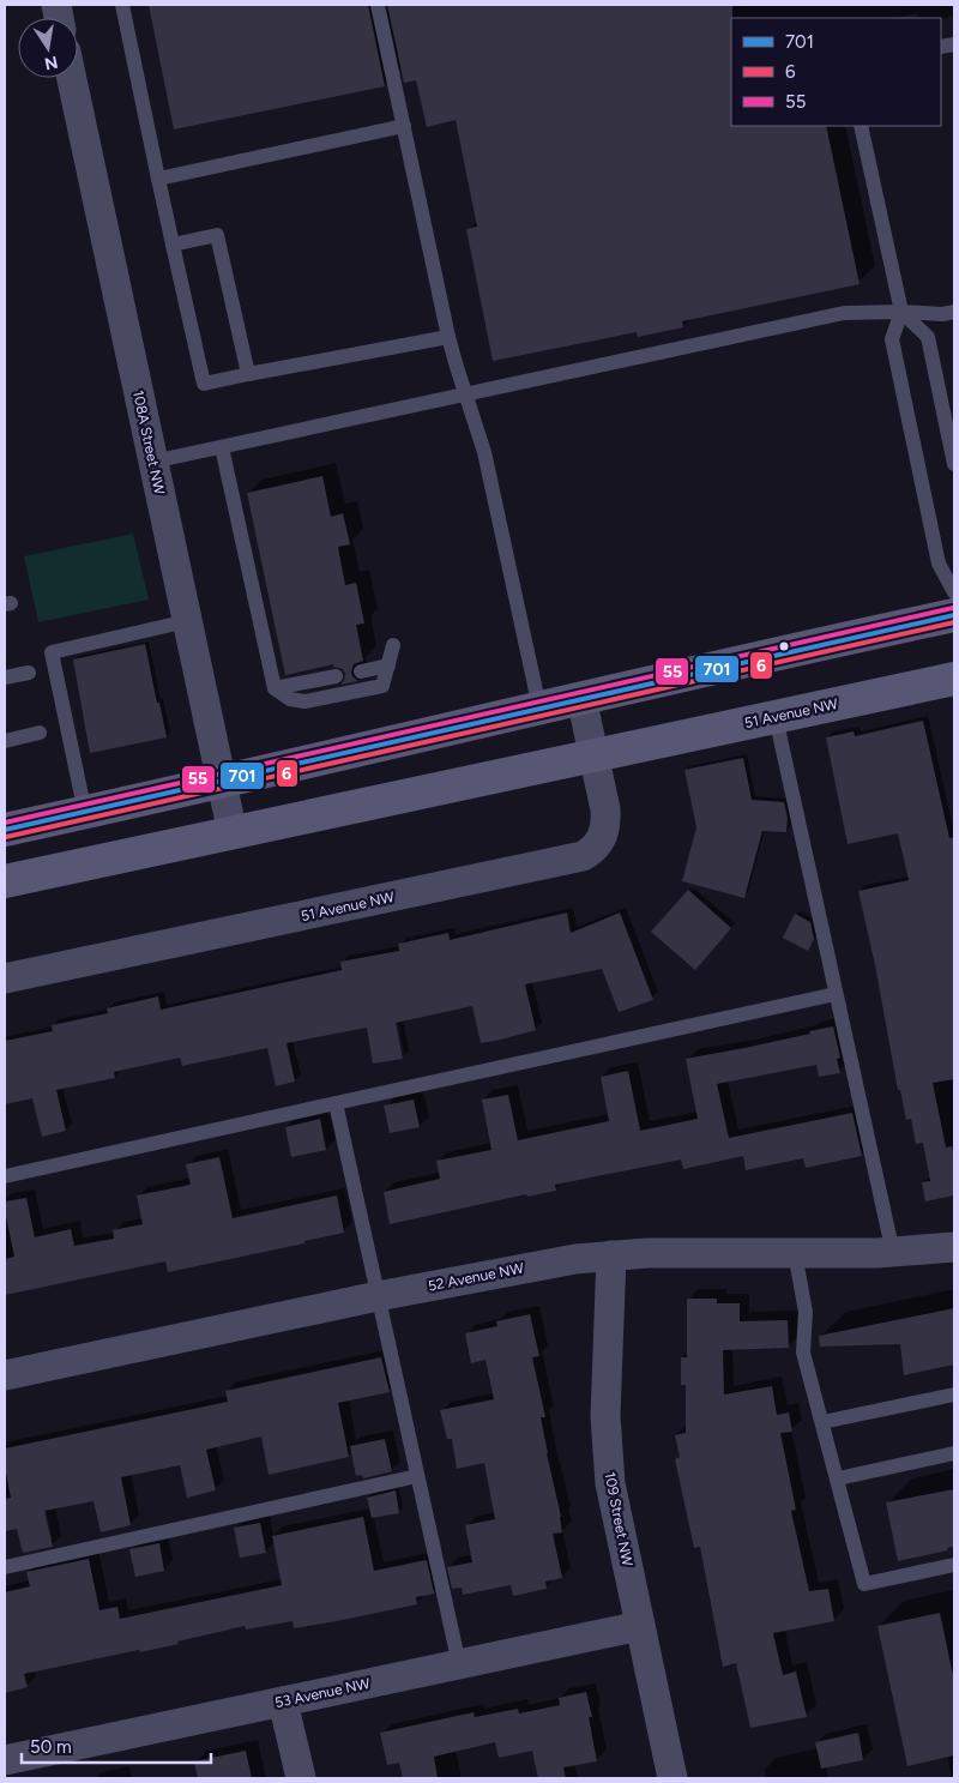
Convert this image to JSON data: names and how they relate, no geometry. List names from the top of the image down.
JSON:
{
  "streets": {
    "main road": ["51 Avenue NW"],
    "street": [
      "108A Street NW",
      "52 Avenue NW",
      "109 Street NW",
      "53 Avenue NW"
    ]
  },
  "crossings": [
    ["108A Street NW", "51 Avenue NW"],
    ["52 Avenue NW", "109 Street NW"],
    ["109 Street NW", "53 Avenue NW"]
  ],
  "lines": ["transit line 55", "transit line 701", "transit line 6"],
  "legend": ["701", "6", "55"],
  "scale_bar": "50 m",
  "north": "bottom"
}
